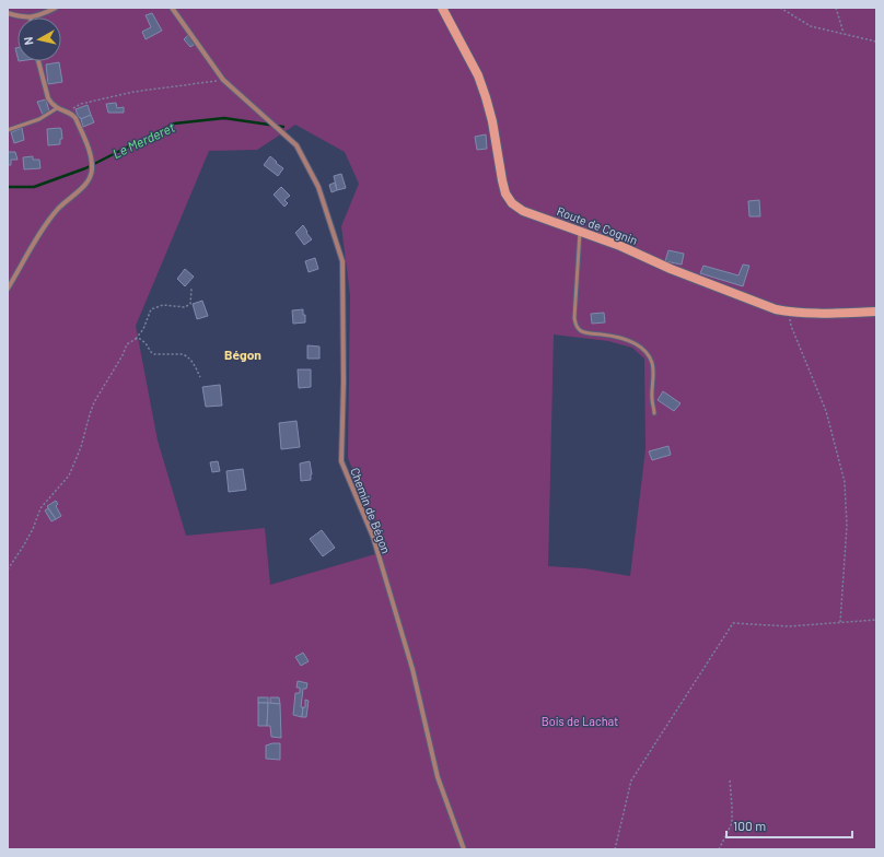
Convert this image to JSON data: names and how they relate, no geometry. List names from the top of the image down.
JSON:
{
  "streets": {
    "main road": ["Route de Cognin"],
    "street": ["Chemin de Bégon"]
  },
  "districts": ["Bégon"],
  "water": ["Le Merderet"],
  "parks": ["Bois de Lachat"],
  "scale_bar": "100 m",
  "north": "left"
}
